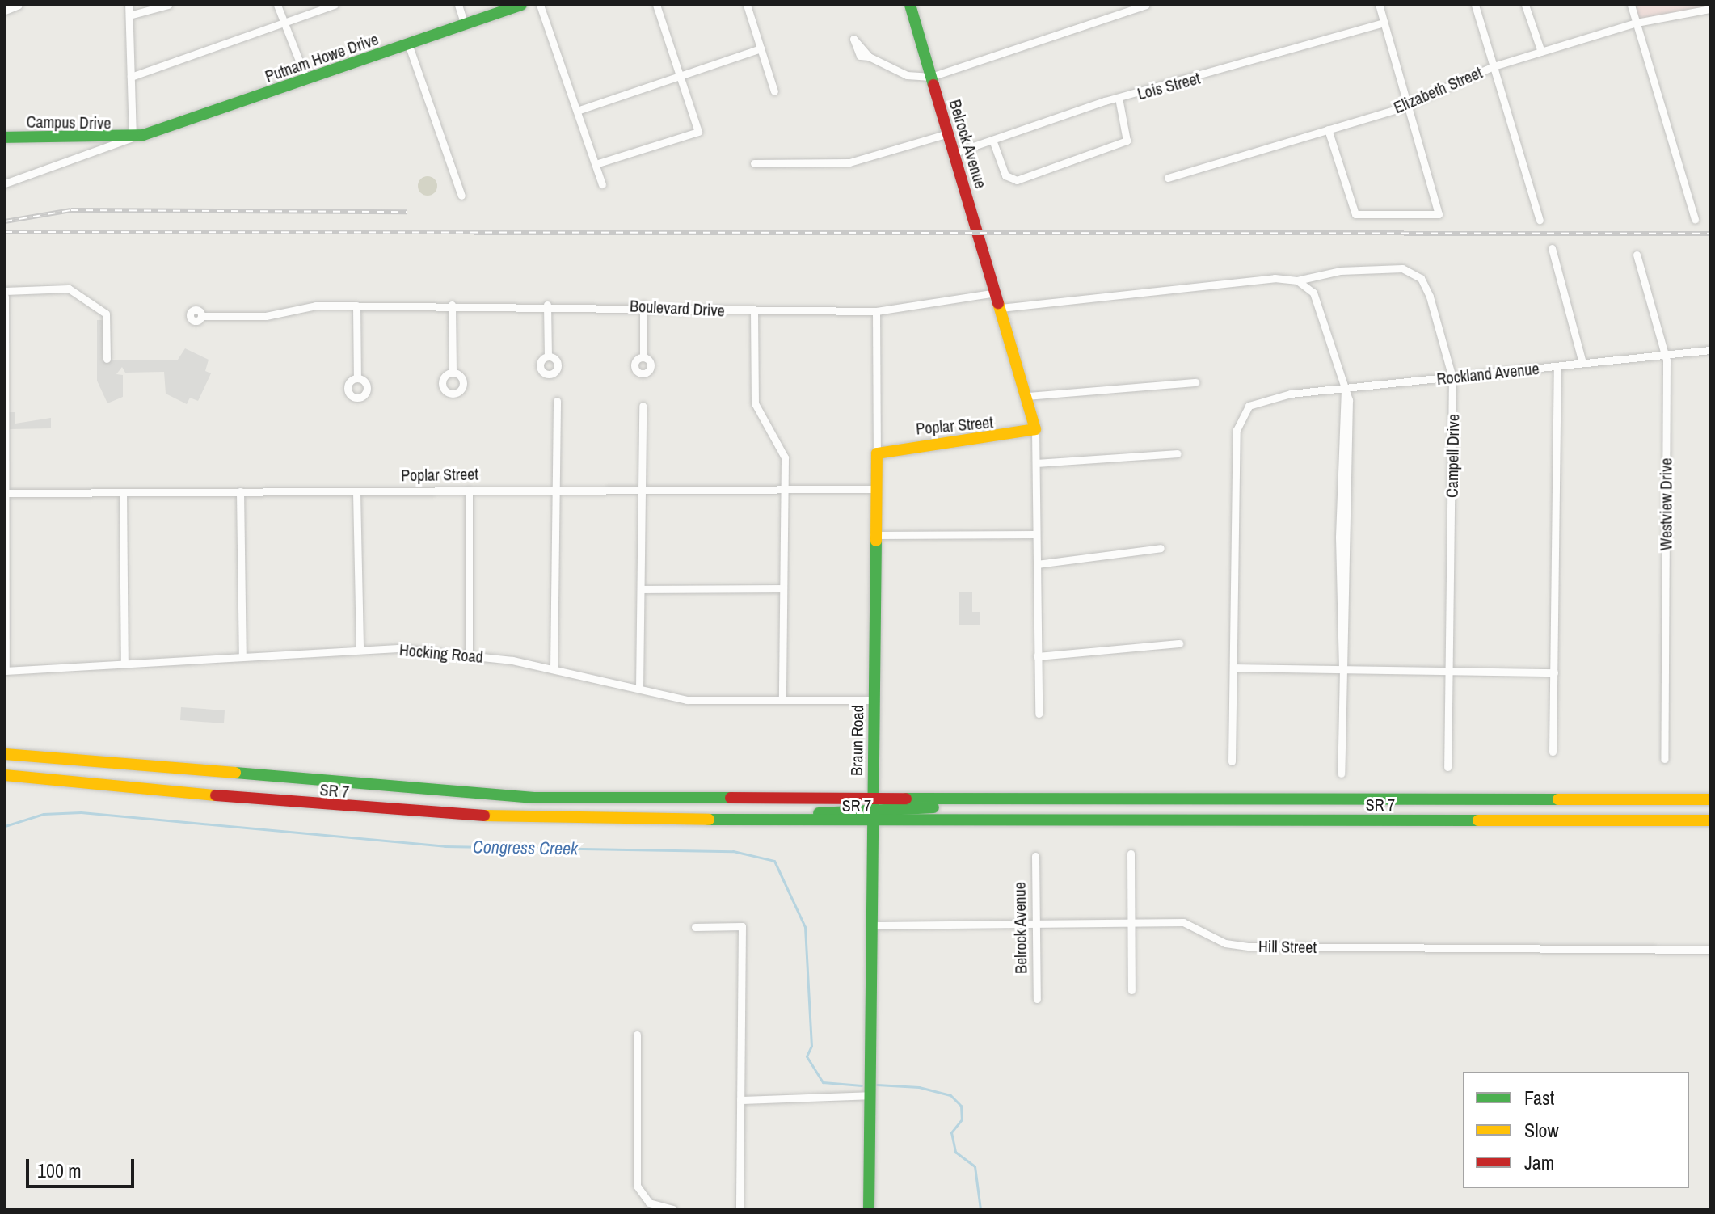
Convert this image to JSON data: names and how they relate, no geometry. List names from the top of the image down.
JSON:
{
  "streets": {
    "main road": [
      "Putnam Howe Drive",
      "Campus Drive",
      "Belrock Avenue",
      "Poplar Street",
      "Braun Road",
      "SR 7"
    ],
    "street": [
      "Lois Street",
      "Elizabeth Street",
      "Boulevard Drive",
      "Rockland Avenue",
      "Campell Drive",
      "Westview Drive",
      "Hocking Road",
      "Hill Street"
    ]
  },
  "crossings": [
    ["Putnam Howe Drive", "Campus Drive"],
    ["Lois Street", "Belrock Avenue"],
    ["Belrock Avenue", "Boulevard Drive"],
    ["Belrock Avenue", "Hill Street"],
    ["Boulevard Drive", "Braun Road"],
    ["Rockland Avenue", "Campell Drive"],
    ["Rockland Avenue", "Westview Drive"],
    ["Poplar Street", "Braun Road"],
    ["Hocking Road", "Braun Road"],
    ["Braun Road", "SR 7"],
    ["Braun Road", "Hill Street"]
  ],
  "water": ["Congress Creek"],
  "legend": ["Fast", "Slow", "Jam"],
  "scale_bar": "100 m"
}
